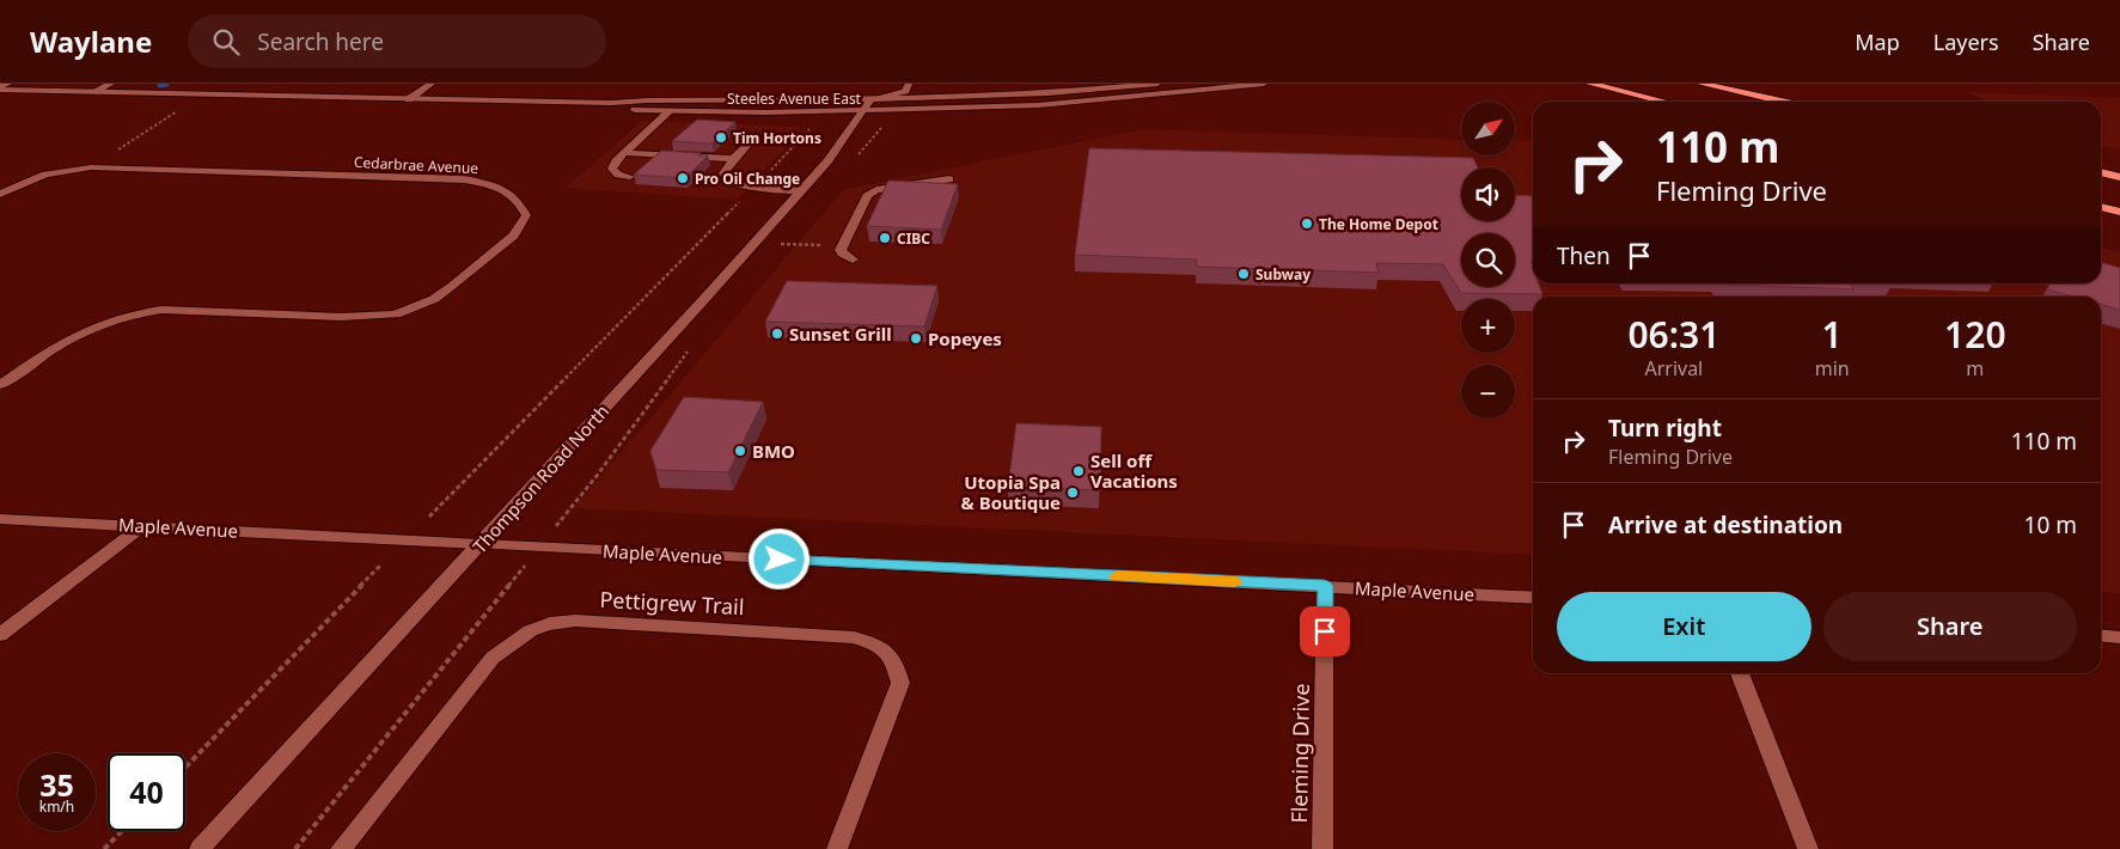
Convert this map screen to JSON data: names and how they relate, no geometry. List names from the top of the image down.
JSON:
{
  "streets": {
    "main road": [
      "Steeles Avenue East",
      "Cedarbrae Avenue",
      "Thompson Road North",
      "Maple Avenue",
      "Pettigrew Trail",
      "Fleming Drive"
    ]
  },
  "crossings": [
    ["Steeles Avenue East", "Thompson Road North"],
    ["Thompson Road North", "Maple Avenue"],
    ["Maple Avenue", "Fleming Drive"]
  ],
  "places": [
    "Tim Hortons",
    "Pro Oil Change",
    "The Home Depot",
    "CIBC",
    "Subway",
    "Sunset Grill",
    "Popeyes",
    "BMO",
    "Sell off Vacations",
    "Utopia Spa & Boutique"
  ],
  "north": "top right",
  "page": {
    "header": "Waylane",
    "search": "Search here",
    "nav": ["Map", "Layers", "Share"],
    "map_buttons": ["+", "−"],
    "turn": ["110 m", "Fleming Drive"],
    "then": "Then",
    "eta": [
      "06:31",
      "Arrival",
      "1",
      "min",
      "120",
      "m"
    ],
    "list": [
      {
        "name": "Turn right",
        "note": "Fleming Drive",
        "value": "110 m"
      },
      {
        "name": "Arrive at destination",
        "value": "10 m"
      }
    ],
    "buttons": ["Exit", "Share"],
    "speed": "35 km/h",
    "limit": "40"
  }
}
